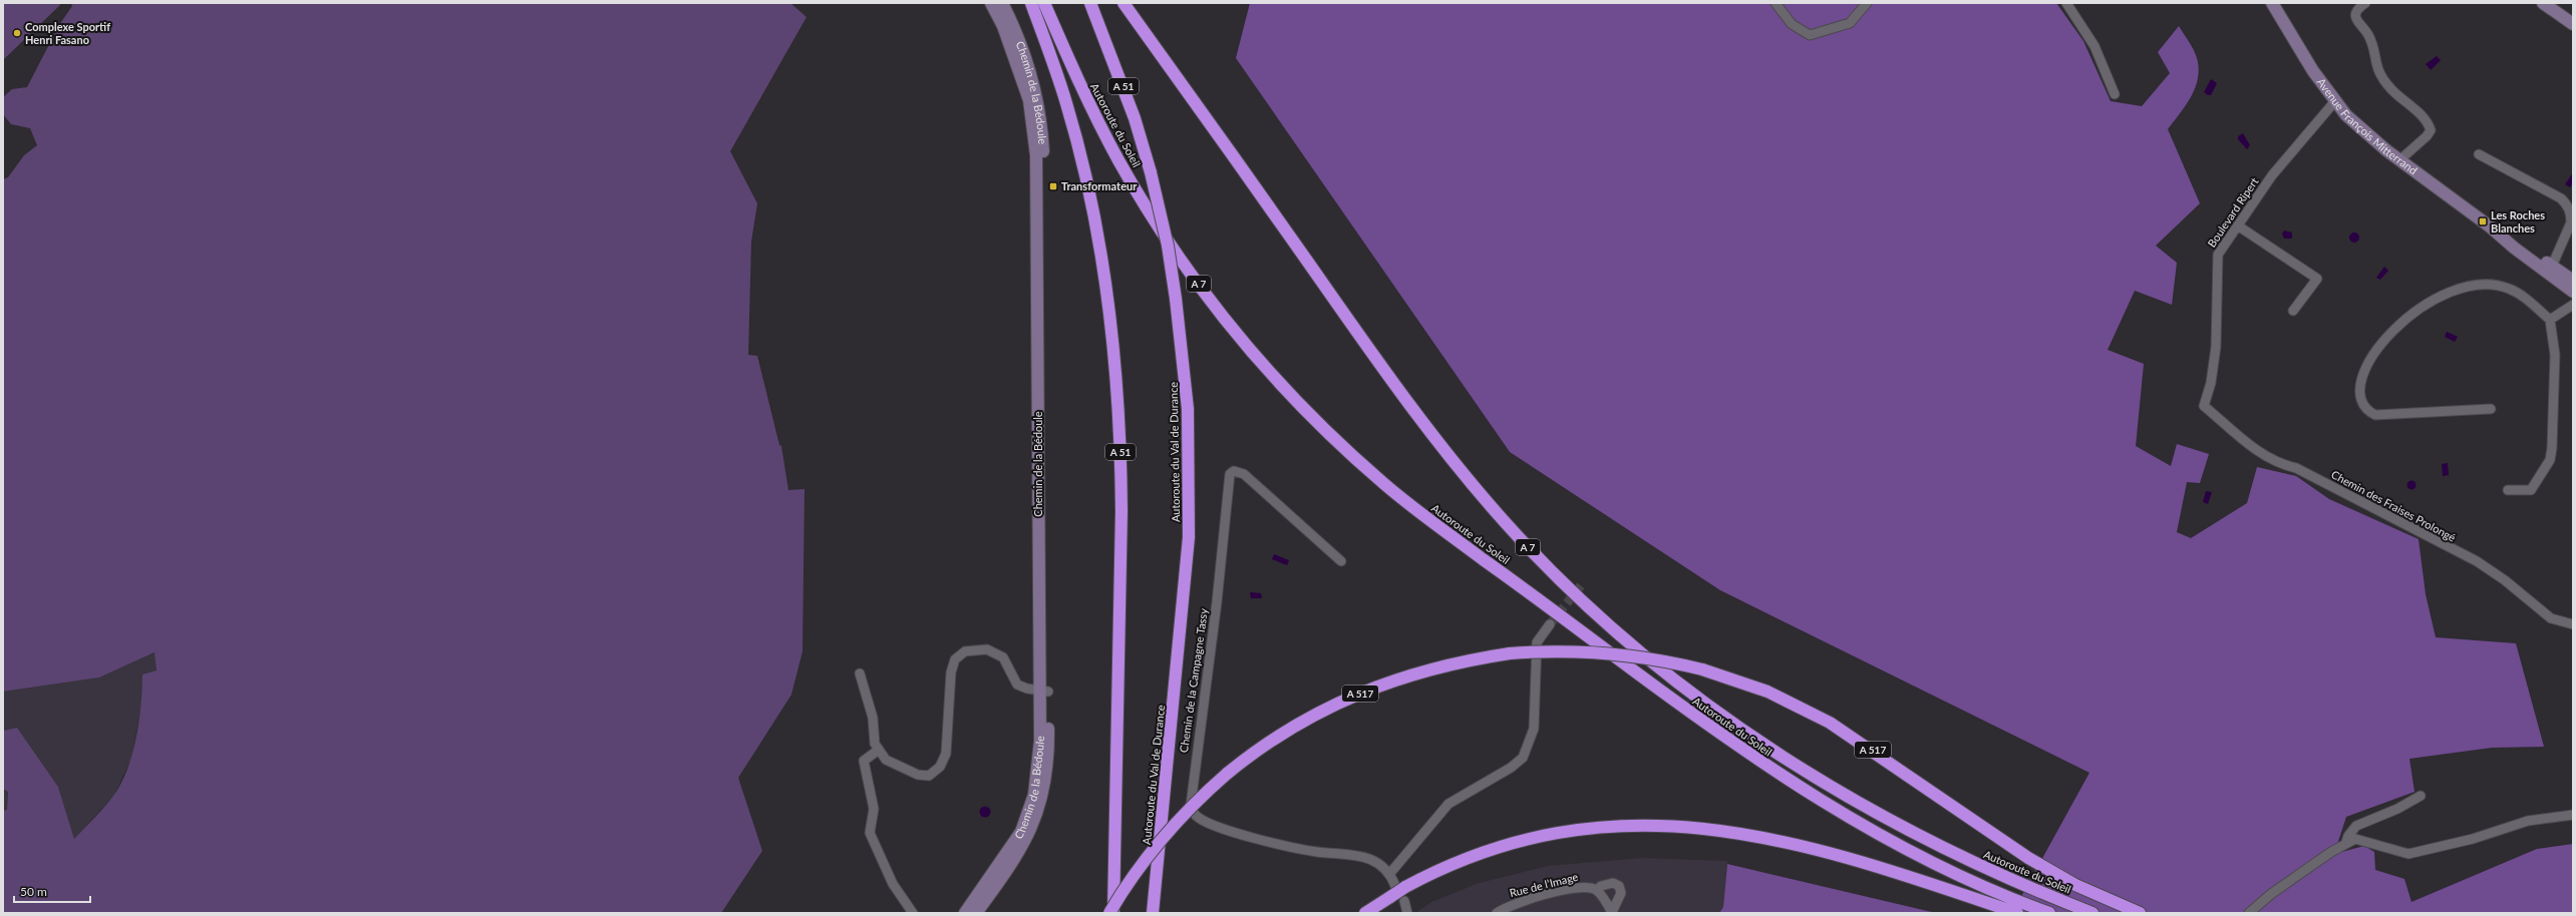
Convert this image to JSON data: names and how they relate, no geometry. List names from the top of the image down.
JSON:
{
  "streets": {
    "highway": [
      "A 51",
      "Autoroute du Soleil",
      "A 7",
      "Autoroute du Val de Durance",
      "A 517"
    ],
    "street": [
      "Chemin de la Bédoule",
      "Avenue François Mitterrand",
      "Boulevard Ripert",
      "Chemin des Fraises Prolongé",
      "Chemin de la Campagne Tassy",
      "Rue de l’Image"
    ]
  },
  "crossings": [
    ["Avenue François Mitterrand", "Boulevard Ripert"],
    ["Boulevard Ripert", "Chemin des Fraises Prolongé"]
  ],
  "places": {
    "other": ["Complexe Sportif Henri Fasano"],
    "transit": ["Transformateur", "Les Roches Blanches"]
  },
  "scale_bar": "50 m"
}
